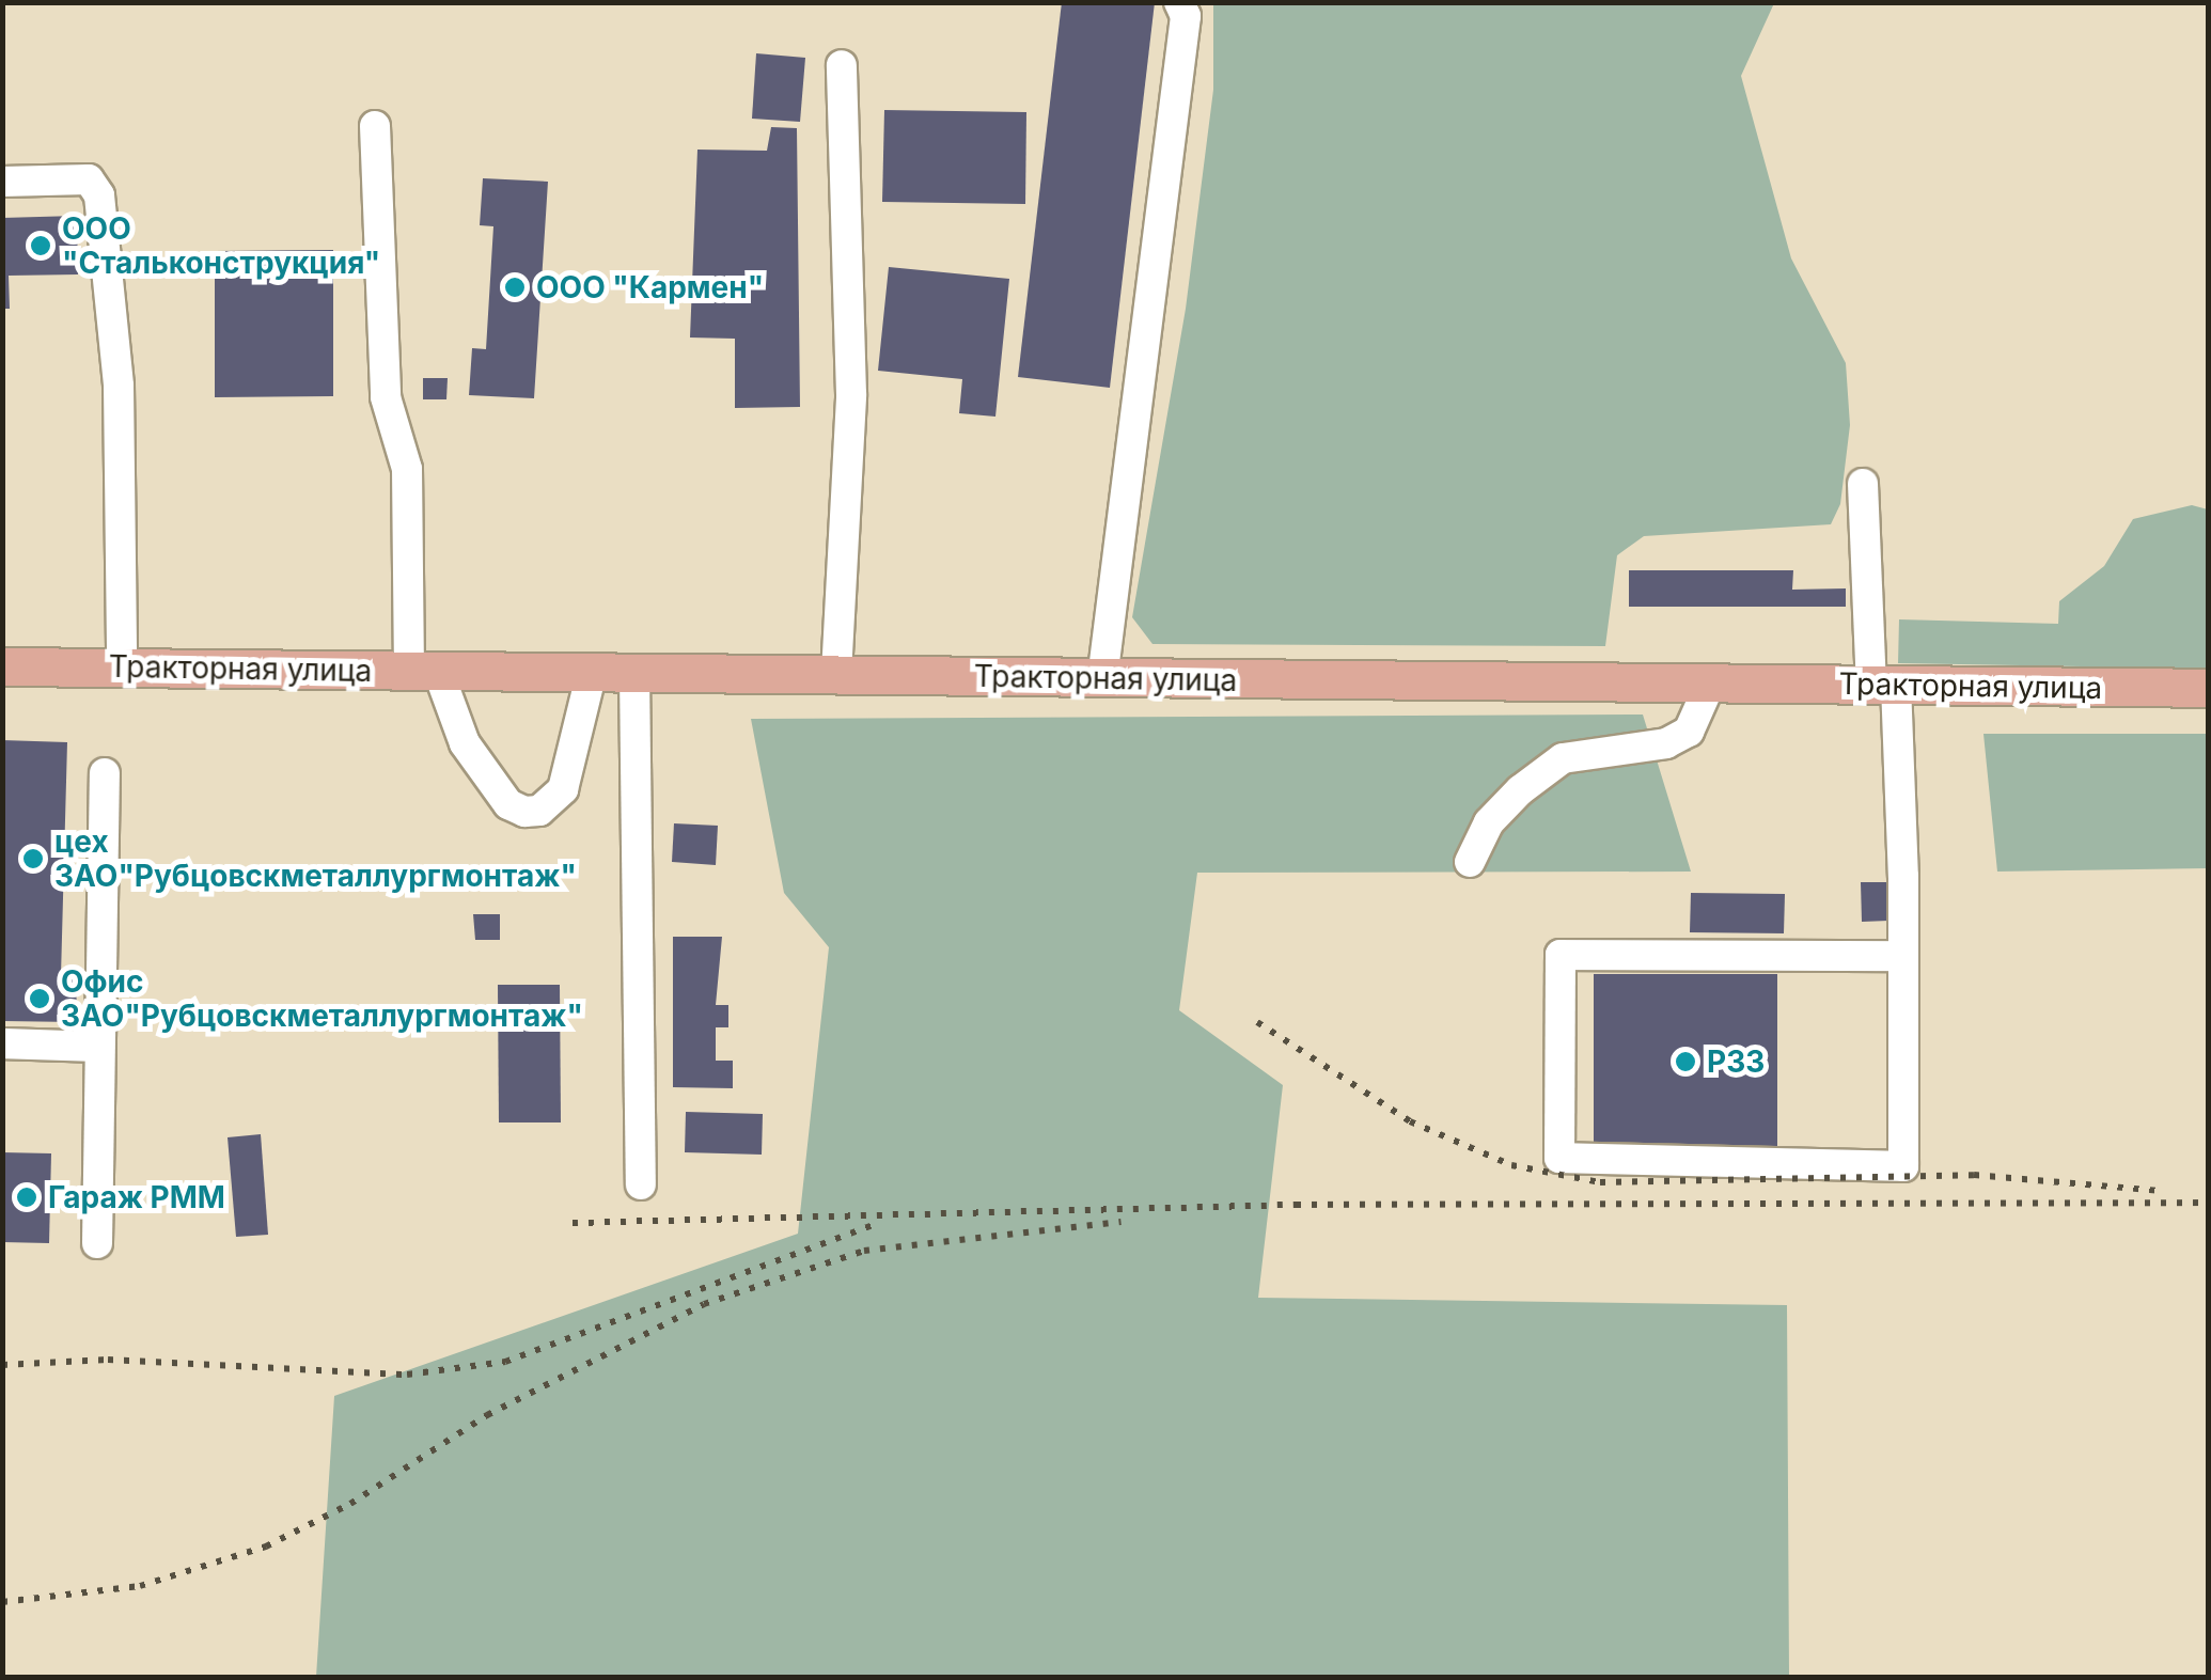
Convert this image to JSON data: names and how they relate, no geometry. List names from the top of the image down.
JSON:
{
  "streets": {
    "main road": ["Тракторная улица"]
  },
  "places": [
    "ООО \"Стальконструкция\"",
    "ООО \"Кармен\"",
    "цех ЗАО\"Рубцовскметаллургмонтаж\"",
    "Офис ЗАО\"Рубцовскметаллургмонтаж\"",
    "РЗЗ",
    "Гараж РММ"
  ]
}
